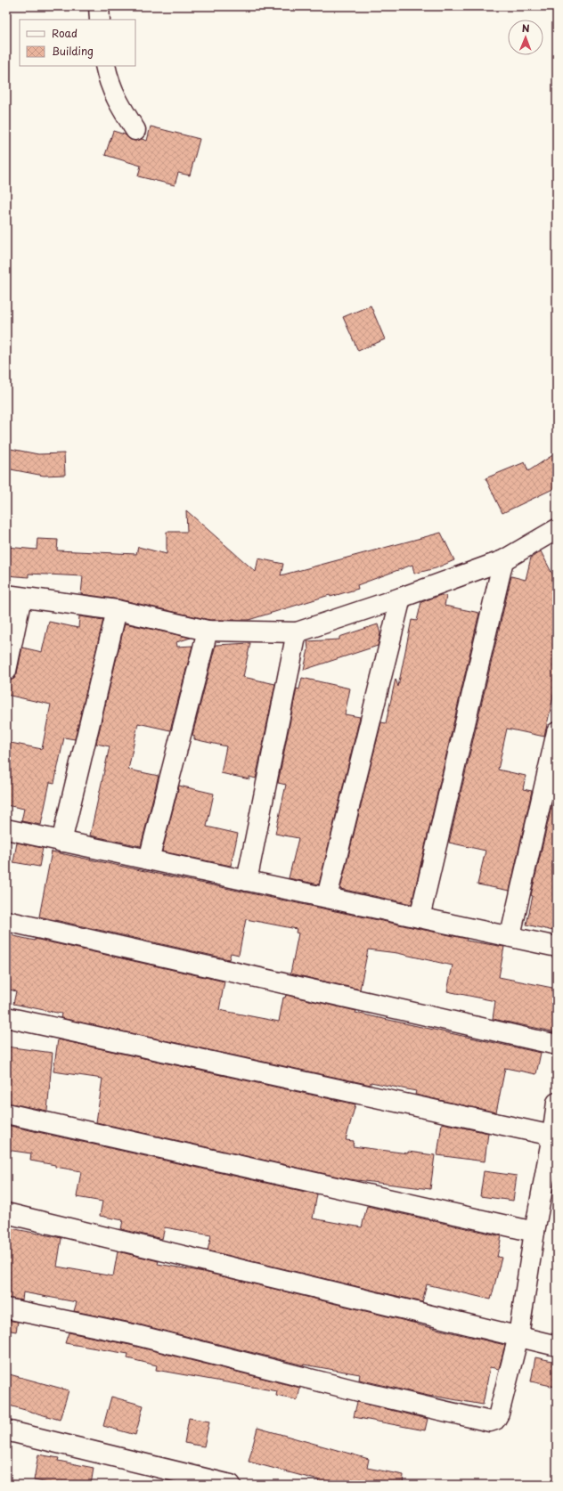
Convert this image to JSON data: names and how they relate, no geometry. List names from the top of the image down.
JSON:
{
  "legend": ["Road", "Building"],
  "north": "top"
}
